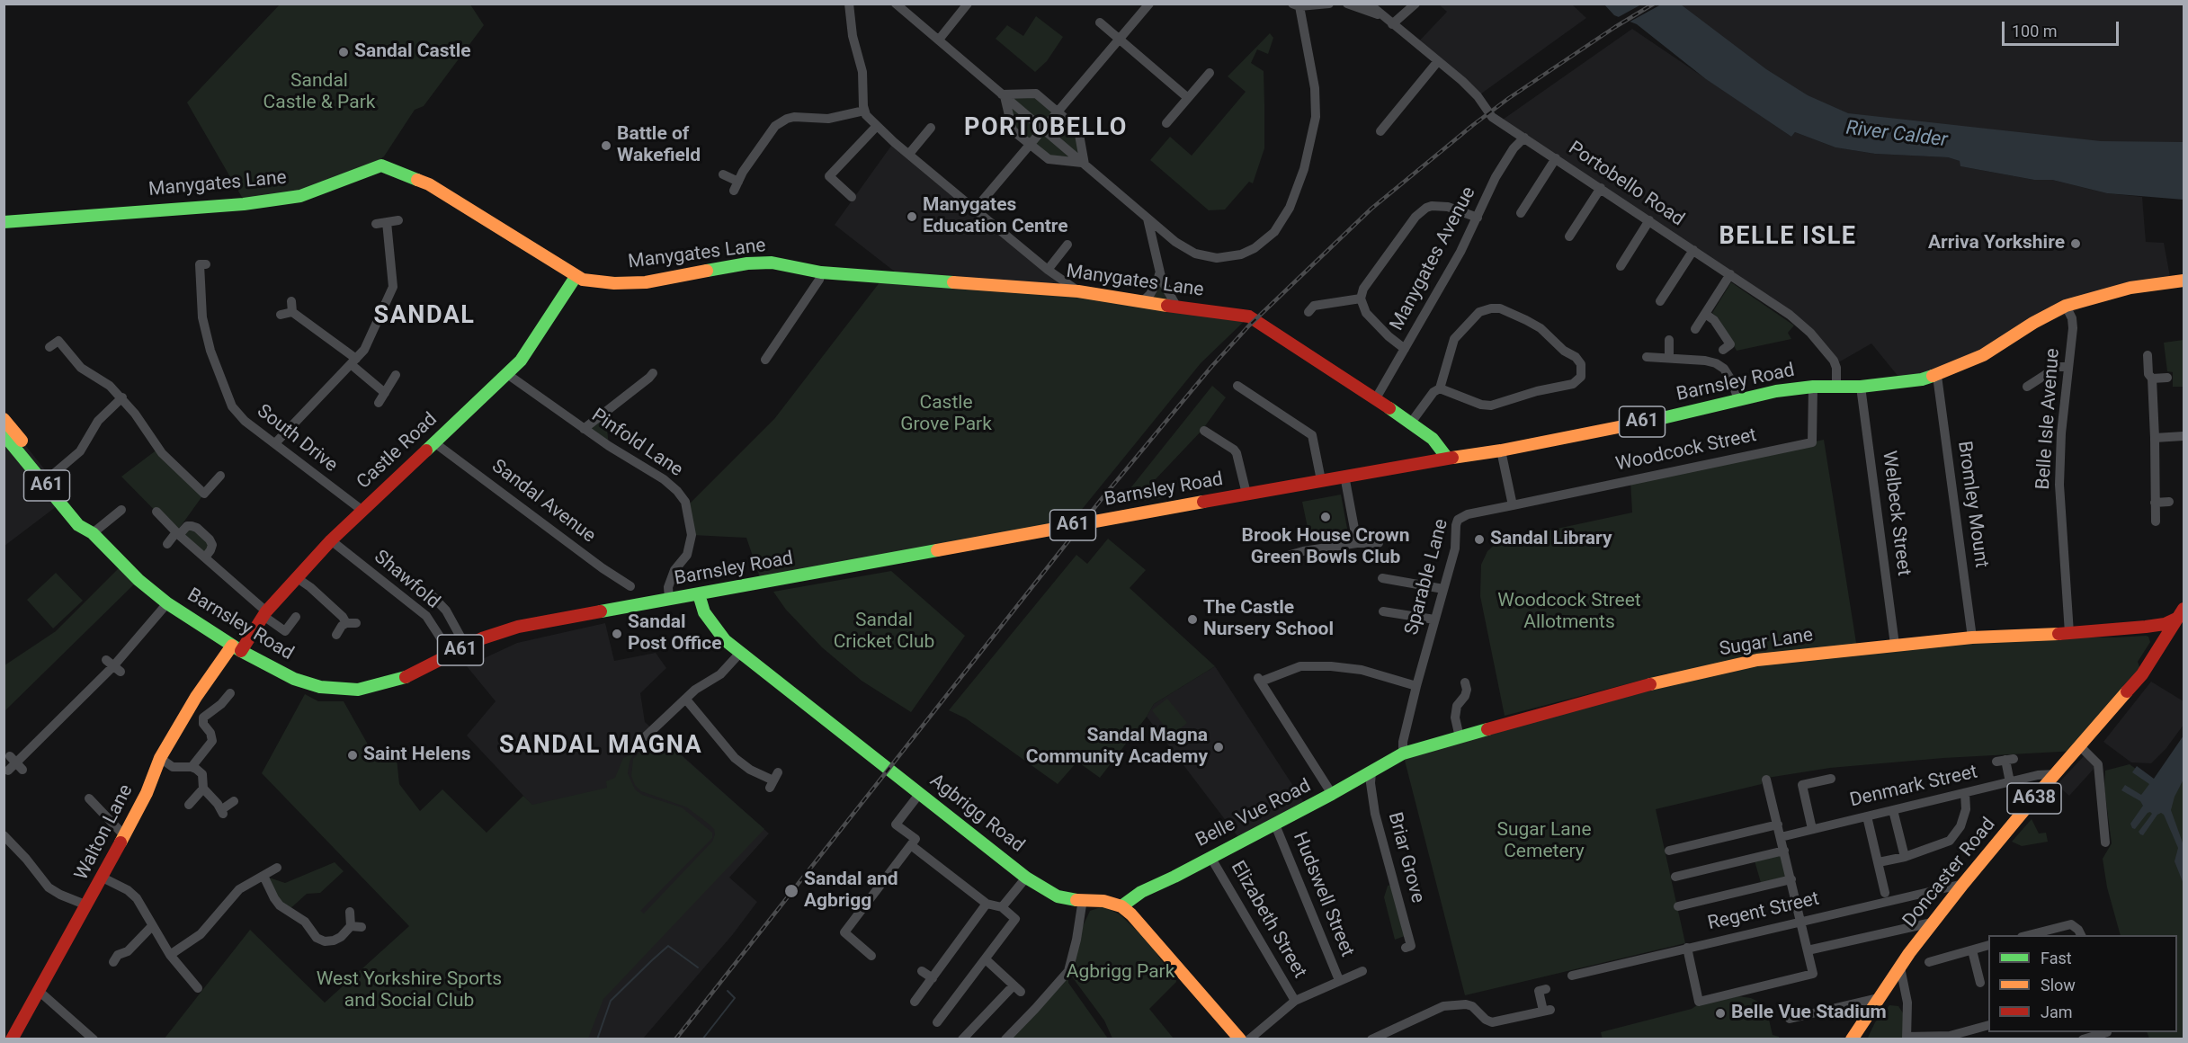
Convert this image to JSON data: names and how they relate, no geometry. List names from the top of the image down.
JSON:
{
  "streets": {
    "main road": [
      "Manygates Lane",
      "Barnsley Road",
      "A61",
      "Castle Road",
      "Sugar Lane",
      "A638",
      "Agbrigg Road",
      "Belle Vue Road",
      "Walton Lane",
      "Doncaster Road"
    ],
    "street": [
      "Portobello Road",
      "Manygates Avenue",
      "Belle Isle Avenue",
      "South Drive",
      "Pinfold Lane",
      "Woodcock Street",
      "Sandal Avenue",
      "Bromley Mount",
      "Welbeck Street",
      "Sparable Lane",
      "Shawfold",
      "Denmark Street",
      "Briar Grove",
      "Hudswell Street",
      "Regent Street",
      "Elizabeth Street"
    ]
  },
  "crossings": [
    ["Manygates Lane", "Manygates Avenue"],
    ["Manygates Lane", "Barnsley Road"],
    ["Manygates Lane", "Castle Road"],
    ["Portobello Road", "Manygates Avenue"],
    ["Portobello Road", "Barnsley Road"],
    ["Barnsley Road", "Belle Isle Avenue"],
    ["Barnsley Road", "Pinfold Lane"],
    ["Barnsley Road", "Woodcock Street"],
    ["Barnsley Road", "Castle Road"],
    ["Barnsley Road", "Bromley Mount"],
    ["Barnsley Road", "Welbeck Street"],
    ["Barnsley Road", "Shawfold"],
    ["Barnsley Road", "Agbrigg Road"],
    ["Barnsley Road", "Walton Lane"],
    ["Belle Isle Avenue", "Sugar Lane"],
    ["South Drive", "Castle Road"],
    ["Pinfold Lane", "Castle Road"],
    ["Woodcock Street", "Sparable Lane"],
    ["Castle Road", "Sandal Avenue"],
    ["Castle Road", "Shawfold"],
    ["Castle Road", "Walton Lane"],
    ["Bromley Mount", "Sugar Lane"],
    ["Welbeck Street", "Sugar Lane"],
    ["Sparable Lane", "Sugar Lane"],
    ["Sparable Lane", "Belle Vue Road"],
    ["Sugar Lane", "Belle Vue Road"],
    ["Sugar Lane", "Doncaster Road"],
    ["Denmark Street", "Doncaster Road"],
    ["Agbrigg Road", "Belle Vue Road"],
    ["Belle Vue Road", "Briar Grove"],
    ["Belle Vue Road", "Hudswell Street"],
    ["Belle Vue Road", "Elizabeth Street"],
    ["Doncaster Road", "Regent Street"]
  ],
  "districts": [
    "PORTOBELLO",
    "BELLE ISLE",
    "SANDAL",
    "SANDAL MAGNA"
  ],
  "water": ["River Calder"],
  "parks": [
    "Sandal Castle & Park",
    "Castle Grove Park",
    "Woodcock Street Allotments",
    "Sandal Cricket Club",
    "Sugar Lane Cemetery",
    "Agbrigg Park",
    "West Yorkshire Sports and Social Club"
  ],
  "places": [
    "Sandal Castle",
    "Battle of Wakefield",
    "Manygates Education Centre",
    "Arriva Yorkshire",
    "Brook House Crown Green Bowls Club",
    "Sandal Library",
    "The Castle Nursery School",
    "Sandal Post Office",
    "Sandal Magna Community Academy",
    "Saint Helens",
    "Sandal and Agbrigg",
    "Belle Vue Stadium"
  ],
  "legend": ["Fast", "Slow", "Jam"],
  "scale_bar": "100 m"
}
